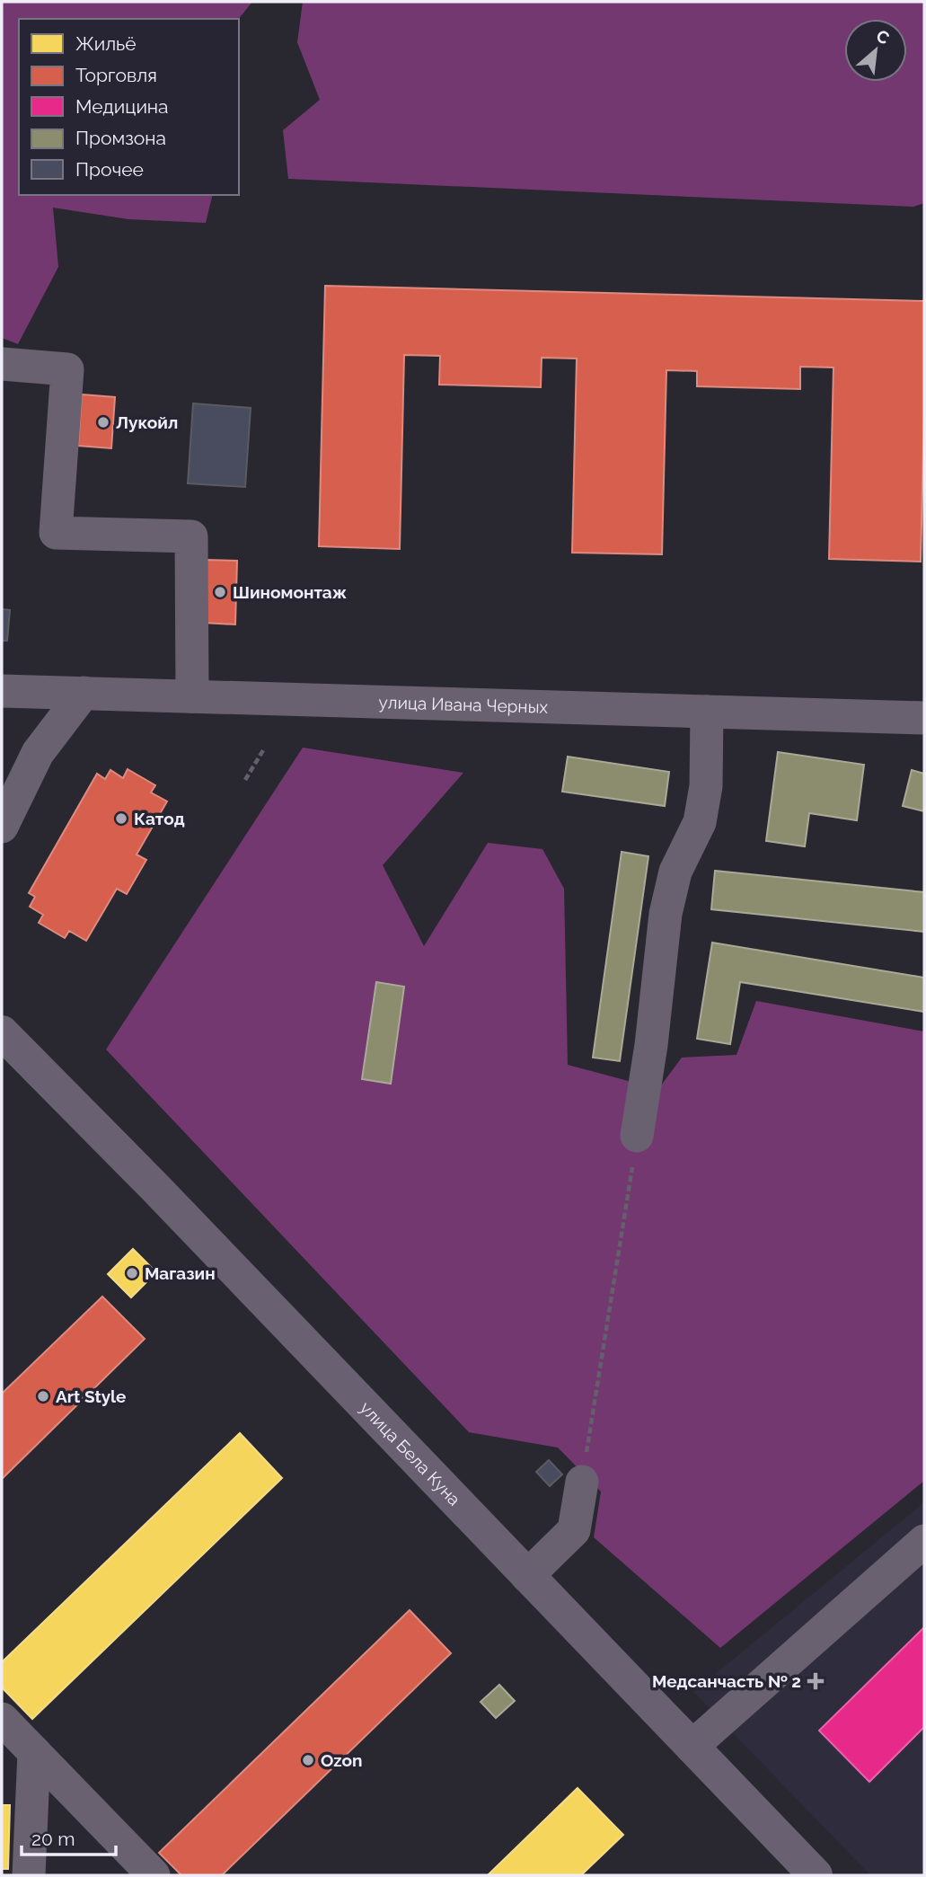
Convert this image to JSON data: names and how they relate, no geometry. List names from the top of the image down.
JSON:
{
  "streets": {
    "main road": ["улица Бела Куна"],
    "street": ["улица Ивана Черных"]
  },
  "places": {
    "other": [
      "Лукойл",
      "Шиномонтаж",
      "Катод",
      "Магазин",
      "Art Style",
      "Ozon"
    ],
    "health": ["Медсанчасть № 2"]
  },
  "legend": [
    "Жильё",
    "Торговля",
    "Медицина",
    "Промзона",
    "Прочее"
  ],
  "scale_bar": "20 m",
  "north": "top right"
}
